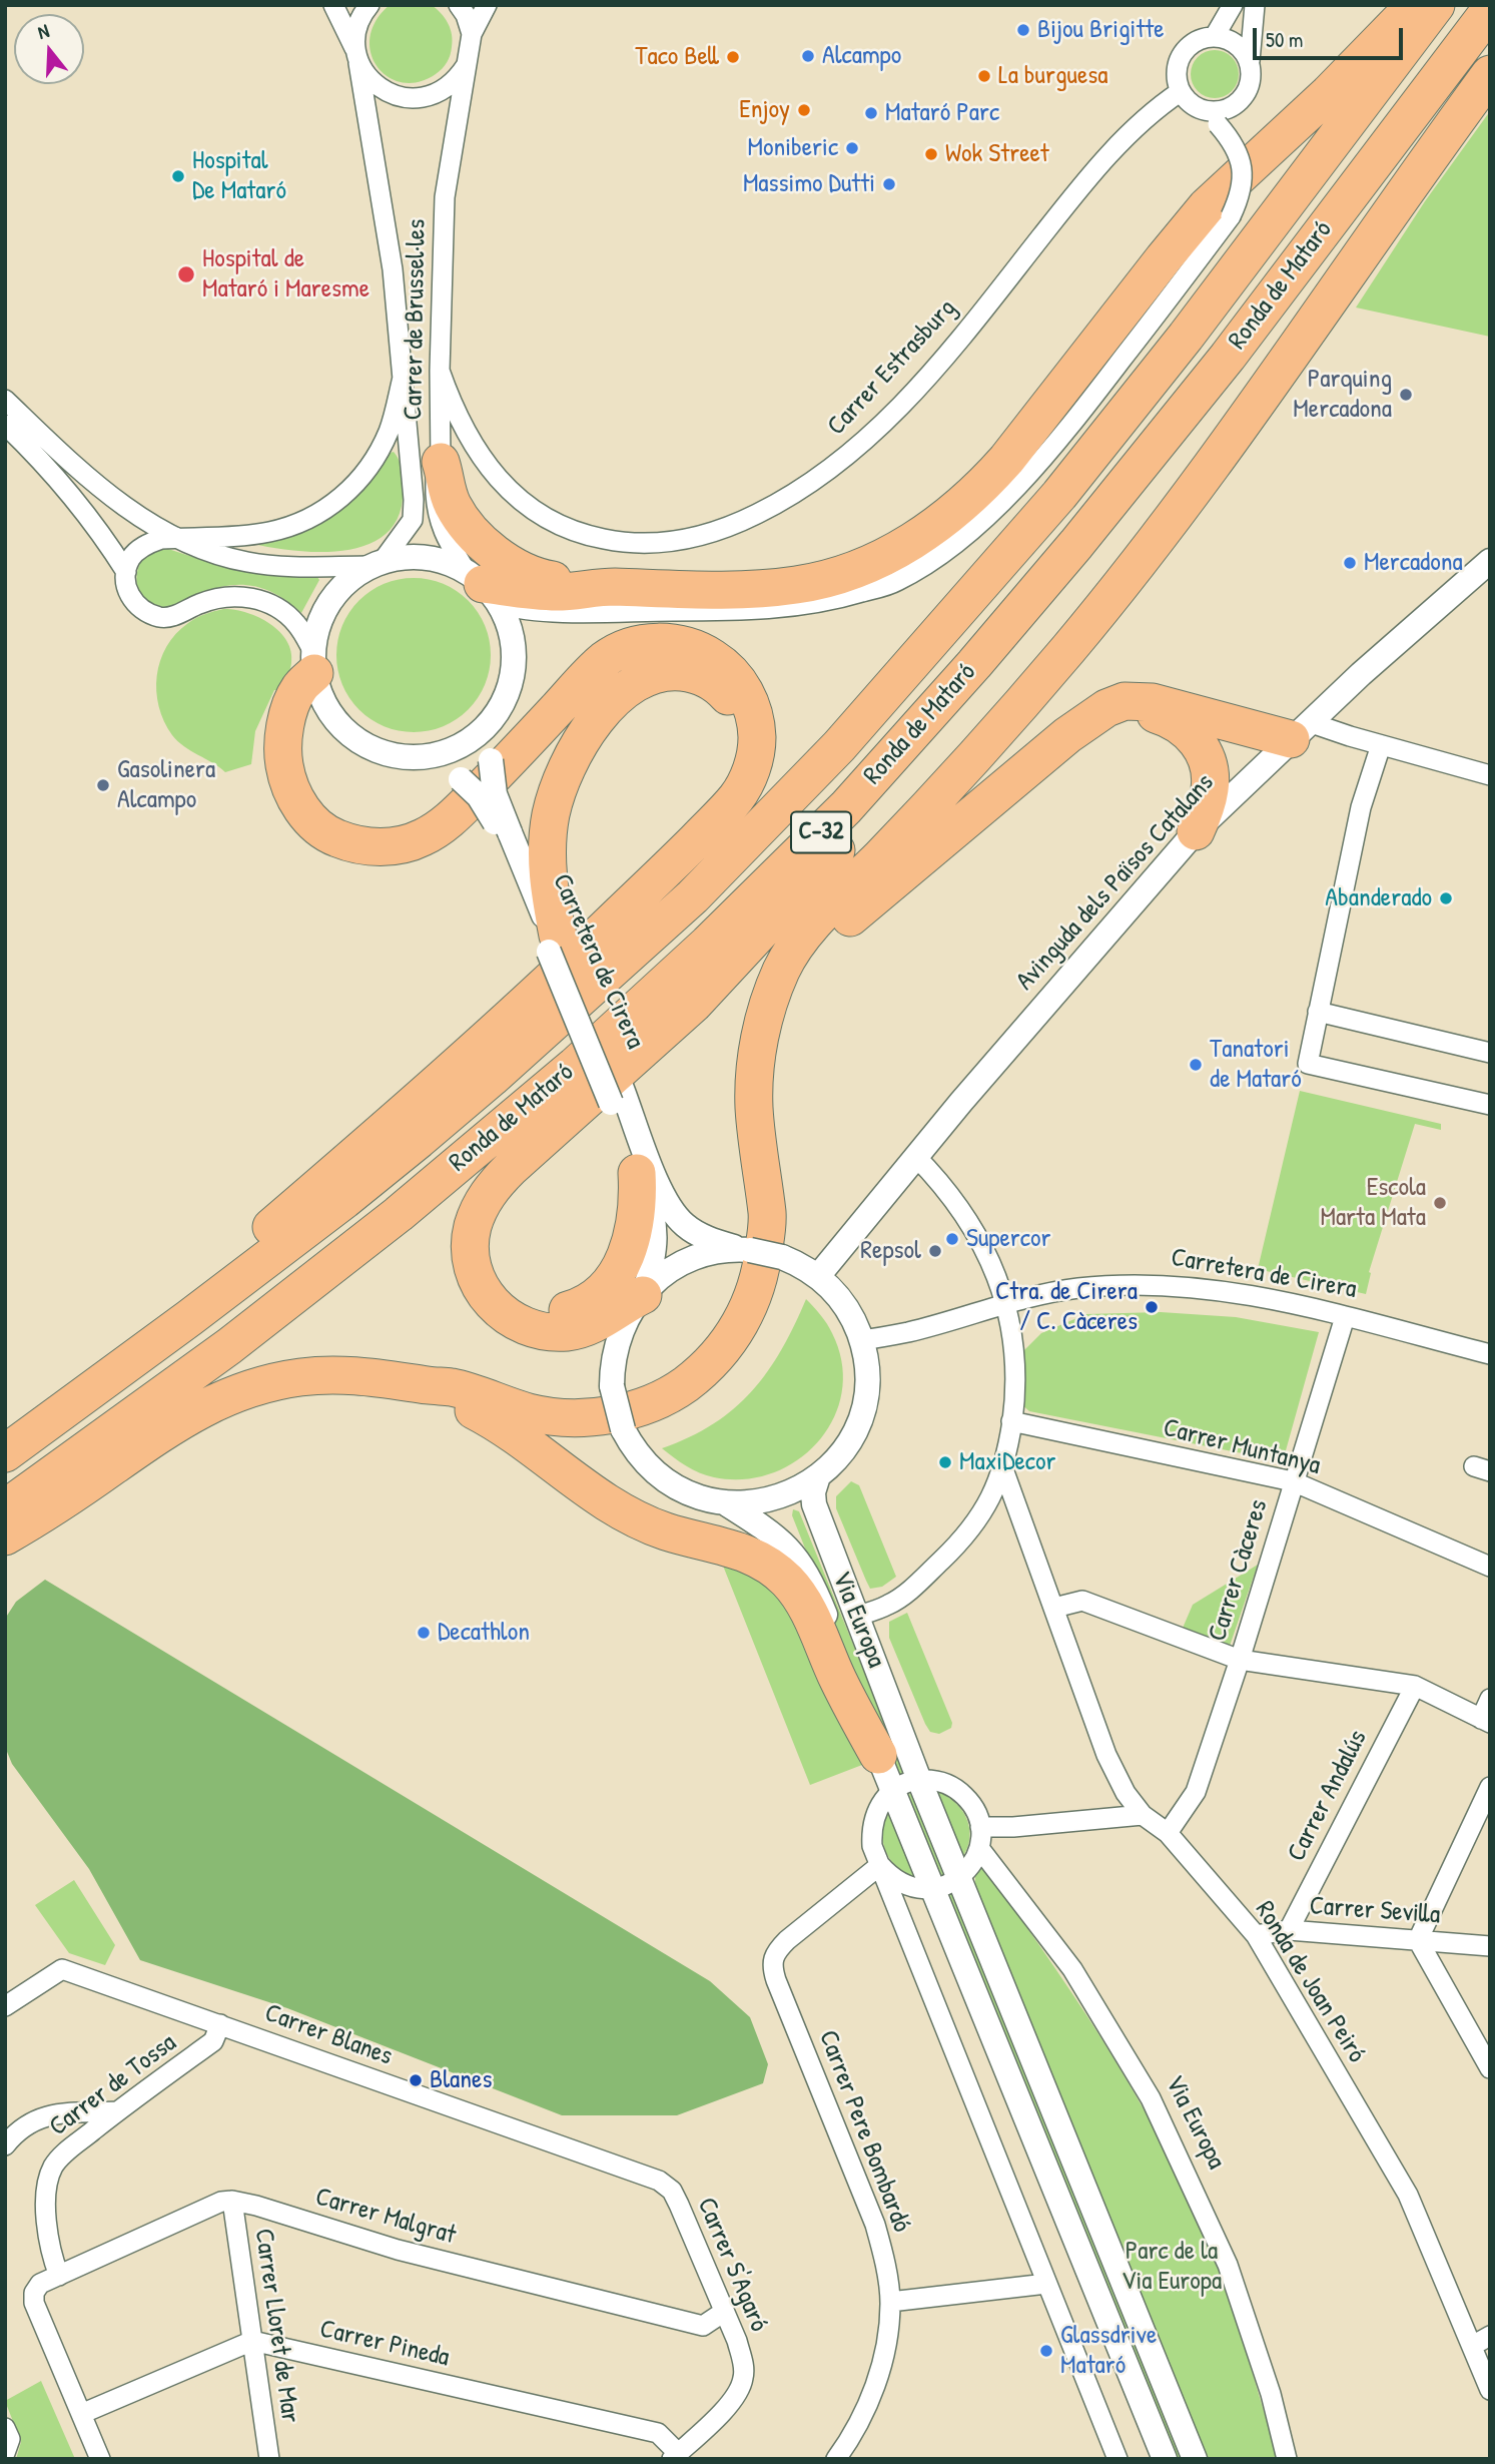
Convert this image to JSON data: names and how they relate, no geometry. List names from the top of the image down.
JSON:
{
  "streets": {
    "highway": ["Ronda de Mataró", "C-32"],
    "street": [
      "Carrer de Brussel·les",
      "Carrer Estrasburg",
      "Avinguda dels Països Catalans",
      "Carretera de Cirera",
      "Carrer Muntanya",
      "Carrer Càceres",
      "Via Europa",
      "Carrer Andalús",
      "Carrer Sevilla",
      "Ronda de Joan Peiró",
      "Carrer Blanes",
      "Carrer de Tossa",
      "Carrer Pere Bombardó",
      "Carrer Malgrat",
      "Carrer S'Agaró",
      "Carrer Lloret de Mar",
      "Carrer Pineda"
    ]
  },
  "crossings": [
    ["Carrer de Brussel·les", "Carrer Estrasburg"],
    ["Carrer de Brussel·les", "Carretera de Cirera"],
    ["Carretera de Cirera", "Carrer Càceres"],
    ["Carrer Muntanya", "Carrer Càceres"],
    ["Carrer Càceres", "Ronda de Joan Peiró"],
    ["Carrer Andalús", "Carrer Sevilla"],
    ["Carrer Sevilla", "Ronda de Joan Peiró"],
    ["Carrer Blanes", "Carrer de Tossa"],
    ["Carrer Blanes", "Carrer S'Agaró"],
    ["Carrer Malgrat", "Carrer S'Agaró"],
    ["Carrer Malgrat", "Carrer Lloret de Mar"],
    ["Carrer S'Agaró", "Carrer Pineda"],
    ["Carrer Lloret de Mar", "Carrer Pineda"]
  ],
  "parks": ["Parc de la Via Europa"],
  "places": [
    "Bijou Brigitte",
    "Alcampo",
    "Taco Bell",
    "La burguesa",
    "Enjoy",
    "Mataró Parc",
    "Moniberic",
    "Wok Street",
    "Hospital De Mataró",
    "Massimo Dutti",
    "Hospital de Mataró i Maresme",
    "Parquing Mercadona",
    "Mercadona",
    "Gasolinera Alcampo",
    "Abanderado",
    "Tanatori de Mataró",
    "Escola Marta Mata",
    "Supercor",
    "Repsol",
    "Ctra. de Cirera / C. Càceres",
    "MaxiDecor",
    "Decathlon",
    "Blanes",
    "Glassdrive Mataró"
  ],
  "scale_bar": "50 m",
  "north": "top"
}
